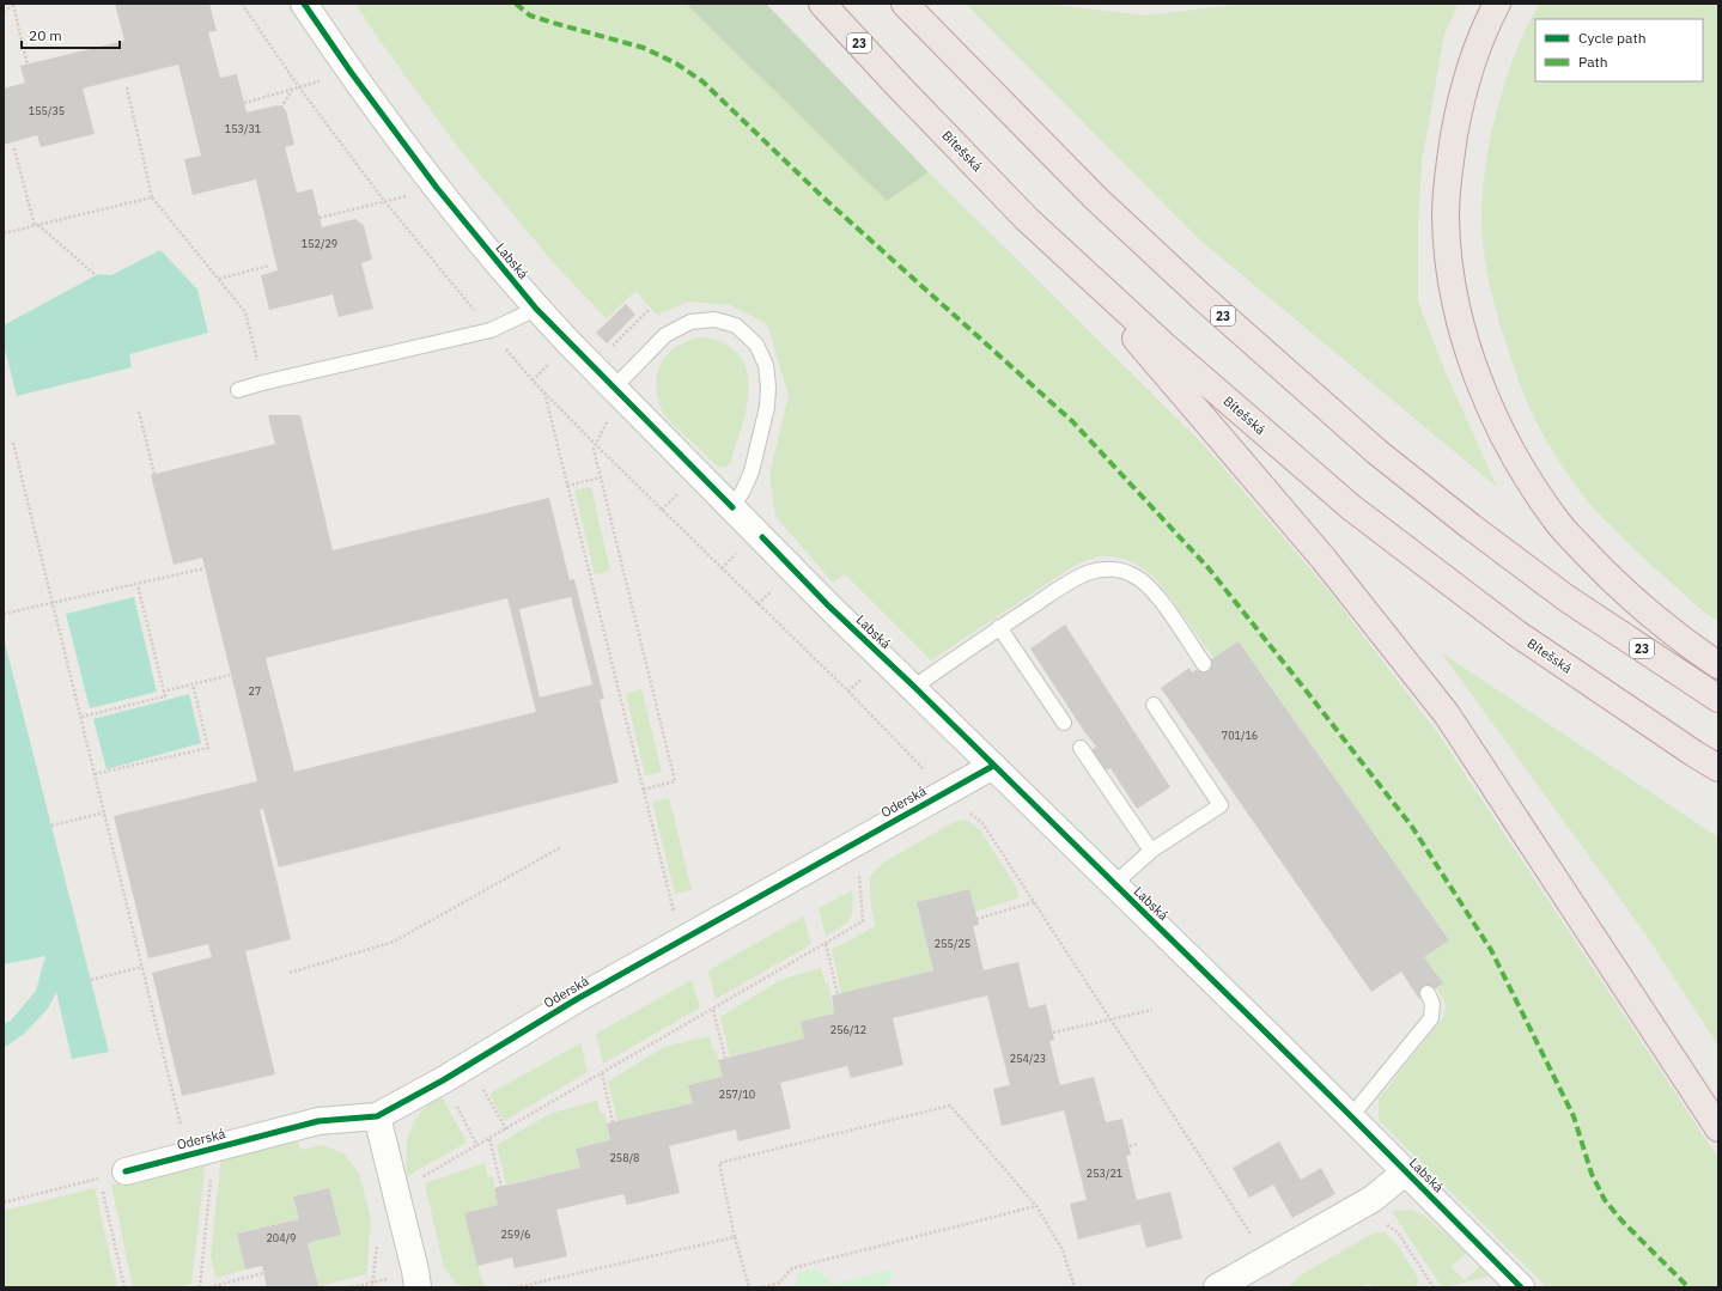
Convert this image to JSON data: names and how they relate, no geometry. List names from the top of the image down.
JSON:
{
  "streets": {
    "highway": ["23", "Bítešská"],
    "street": ["Labská", "Oderská"]
  },
  "crossings": [
    ["Labská", "Oderská"]
  ],
  "house_numbers": [
    "155/35",
    "153/31",
    "152/29",
    "27",
    "701/16",
    "255/25",
    "256/12",
    "254/23",
    "257/10",
    "258/8",
    "253/21",
    "259/6",
    "204/9"
  ],
  "legend": ["Cycle path", "Path"],
  "scale_bar": "20 m"
}
